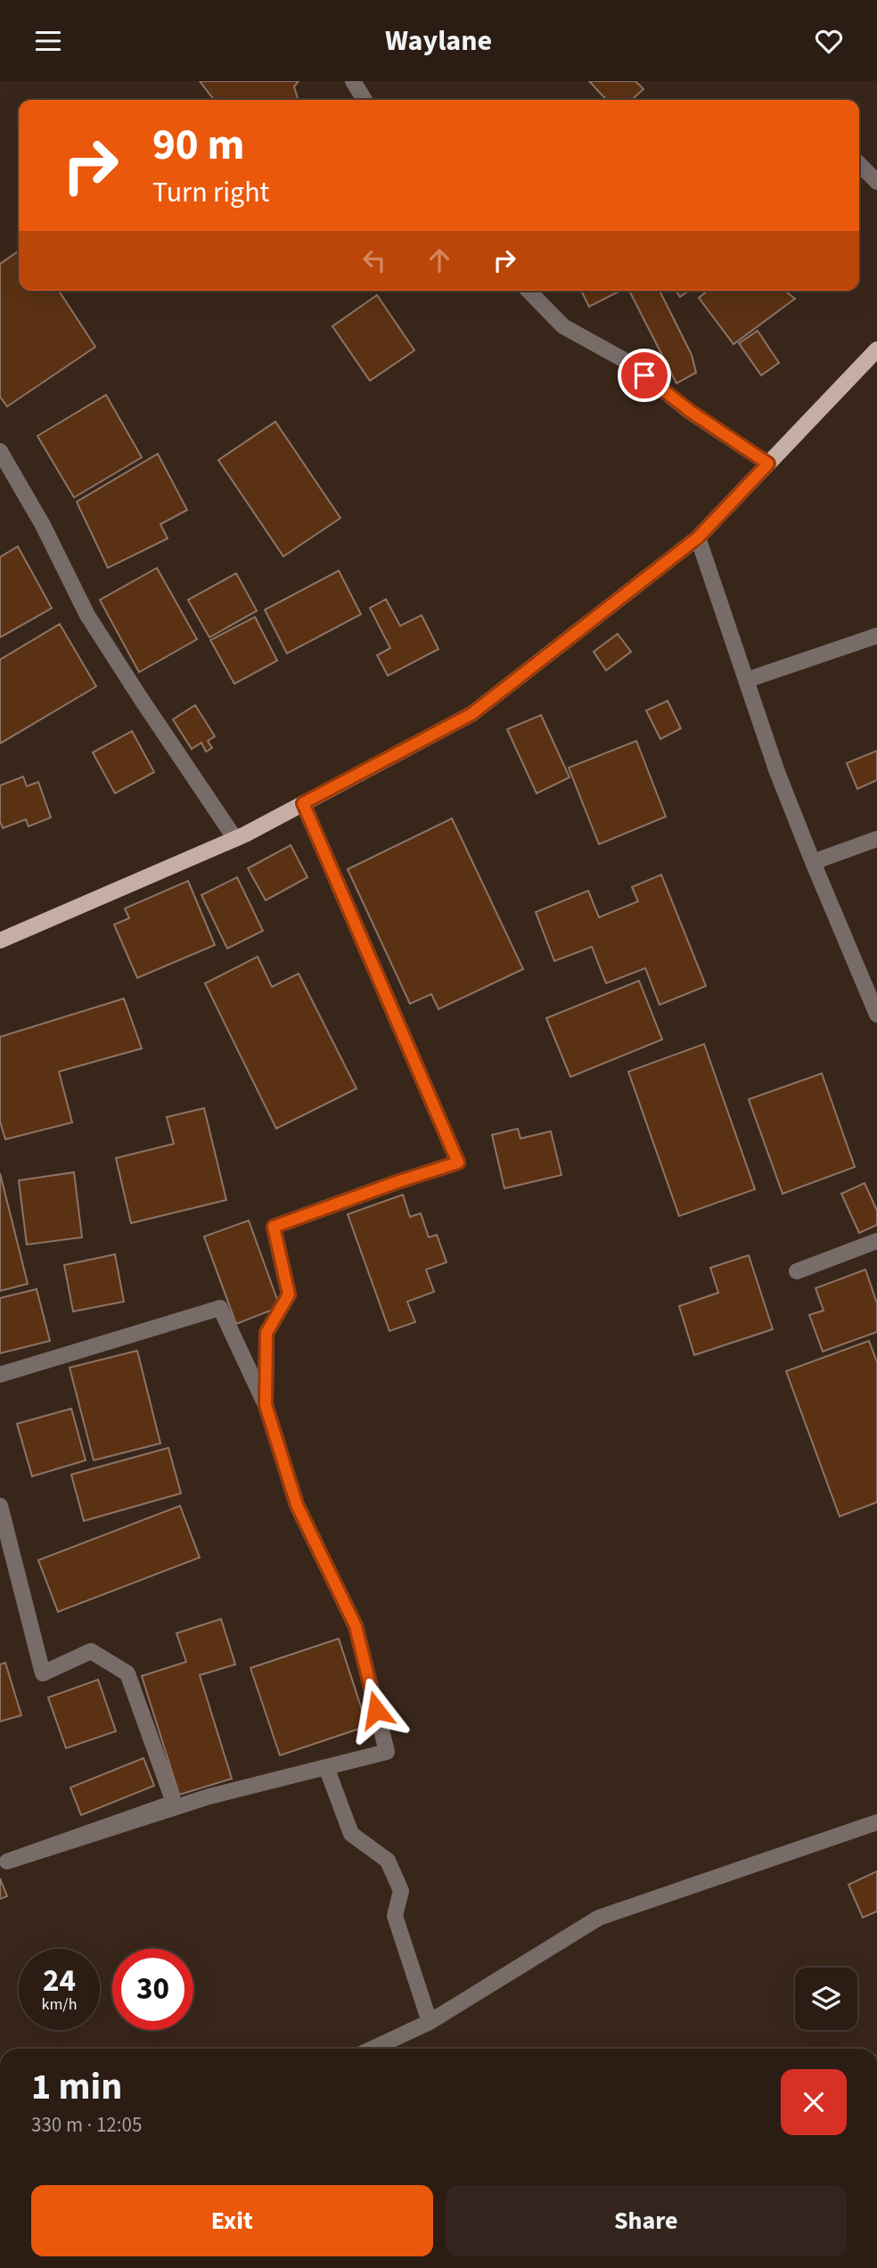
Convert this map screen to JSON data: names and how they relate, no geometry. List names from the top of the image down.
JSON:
{
  "page": {
    "header": "Waylane",
    "turn": ["90 m", "Turn right"],
    "speed": "24 km/h",
    "limit": "30",
    "heading": ["1 min", "330 m · 12:05"],
    "buttons": ["Exit", "Share"]
  }
}
